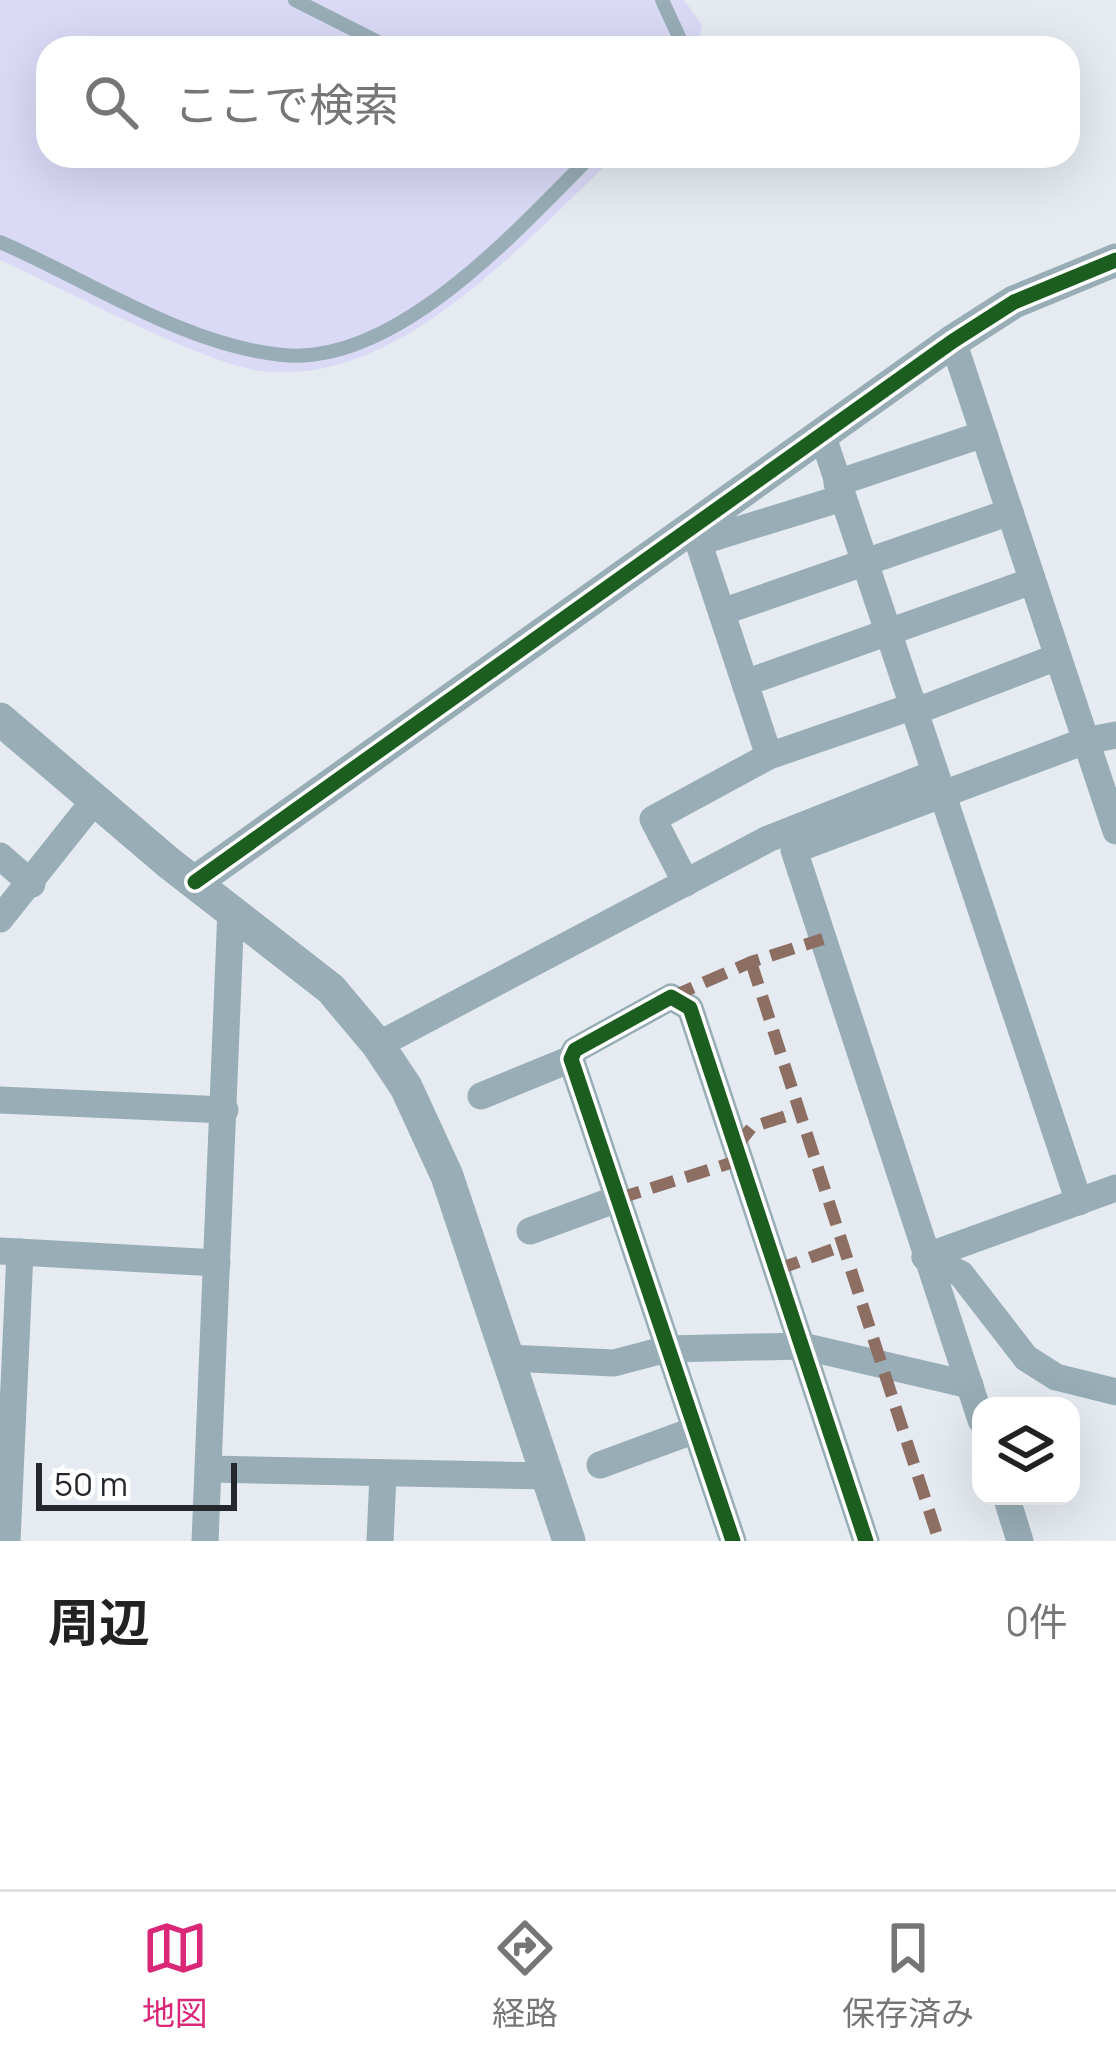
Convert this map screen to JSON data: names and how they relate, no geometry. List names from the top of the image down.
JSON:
{
  "scale_bar": "50 m",
  "page": {
    "search": "ここで検索",
    "scale": "50 m",
    "heading": ["周辺", "0件"],
    "nav": ["地図", "経路", "保存済み"]
  }
}
